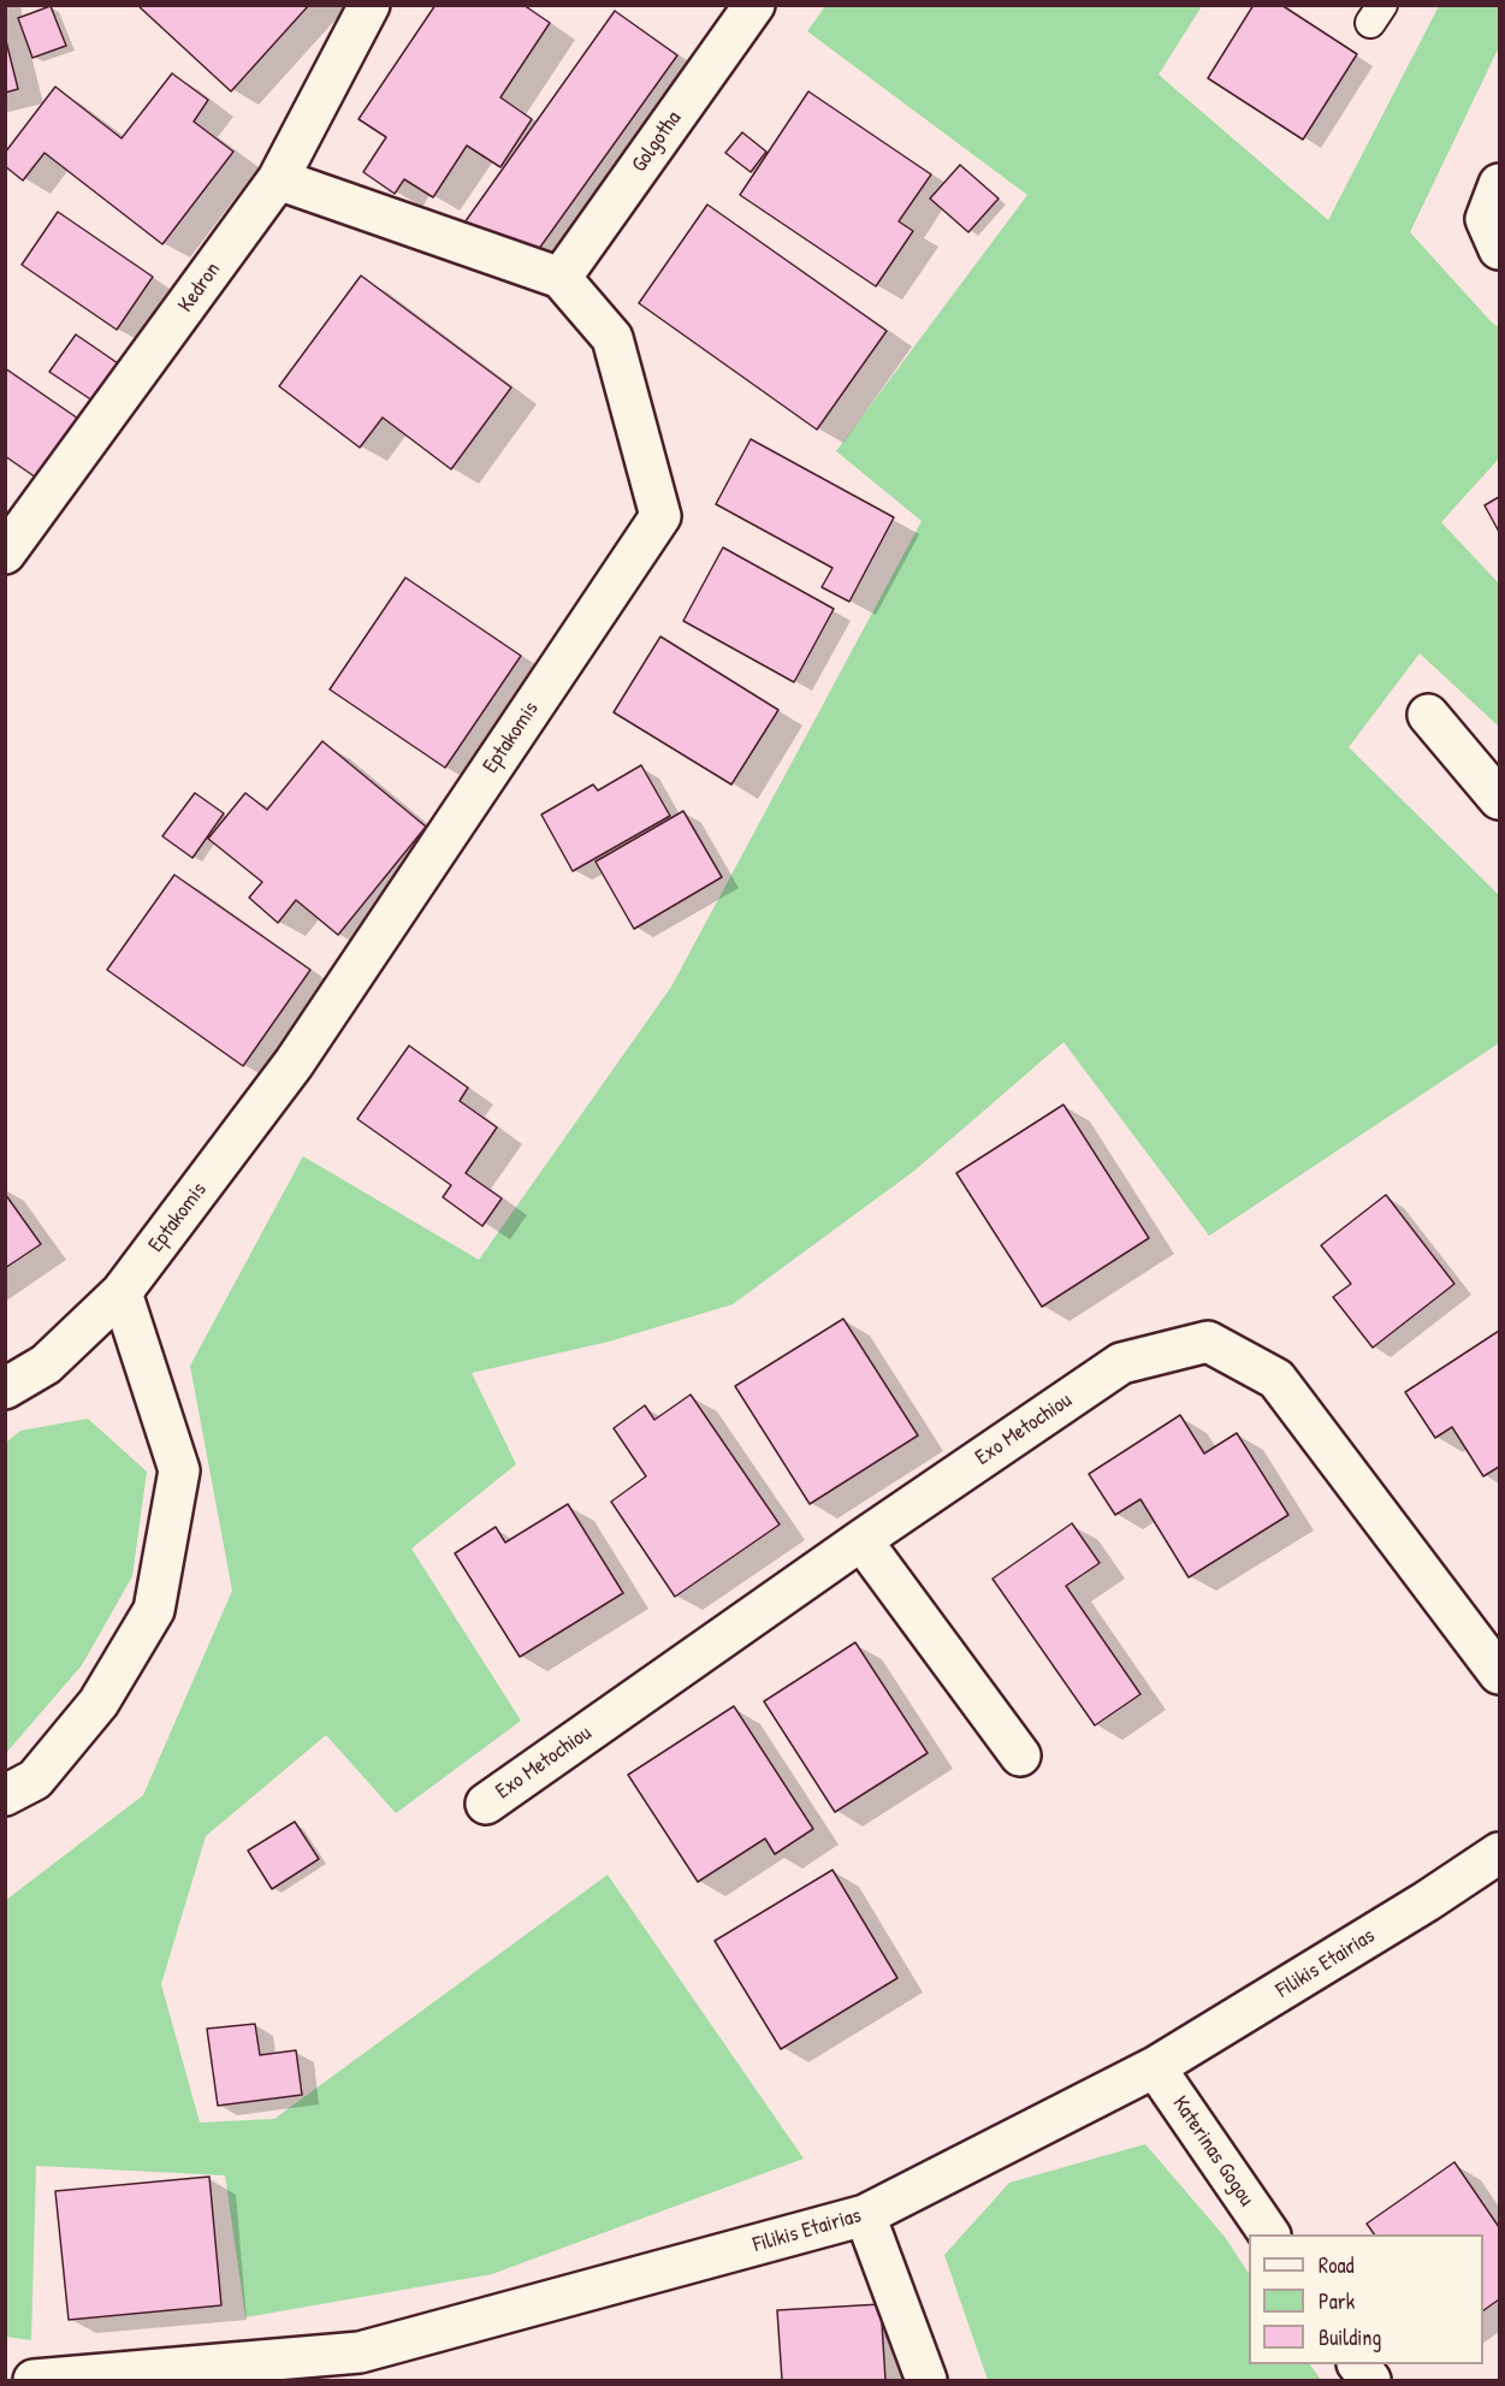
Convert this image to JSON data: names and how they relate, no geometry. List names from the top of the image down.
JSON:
{
  "streets": {
    "street": [
      "Golgotha",
      "Kedron",
      "Eptakomis",
      "Exo Metochiou",
      "Filikis Etairias",
      "Katerinas Gogou"
    ]
  },
  "crossings": [
    ["Golgotha", "Eptakomis"],
    ["Filikis Etairias", "Katerinas Gogou"]
  ],
  "legend": ["Road", "Park", "Building"]
}
